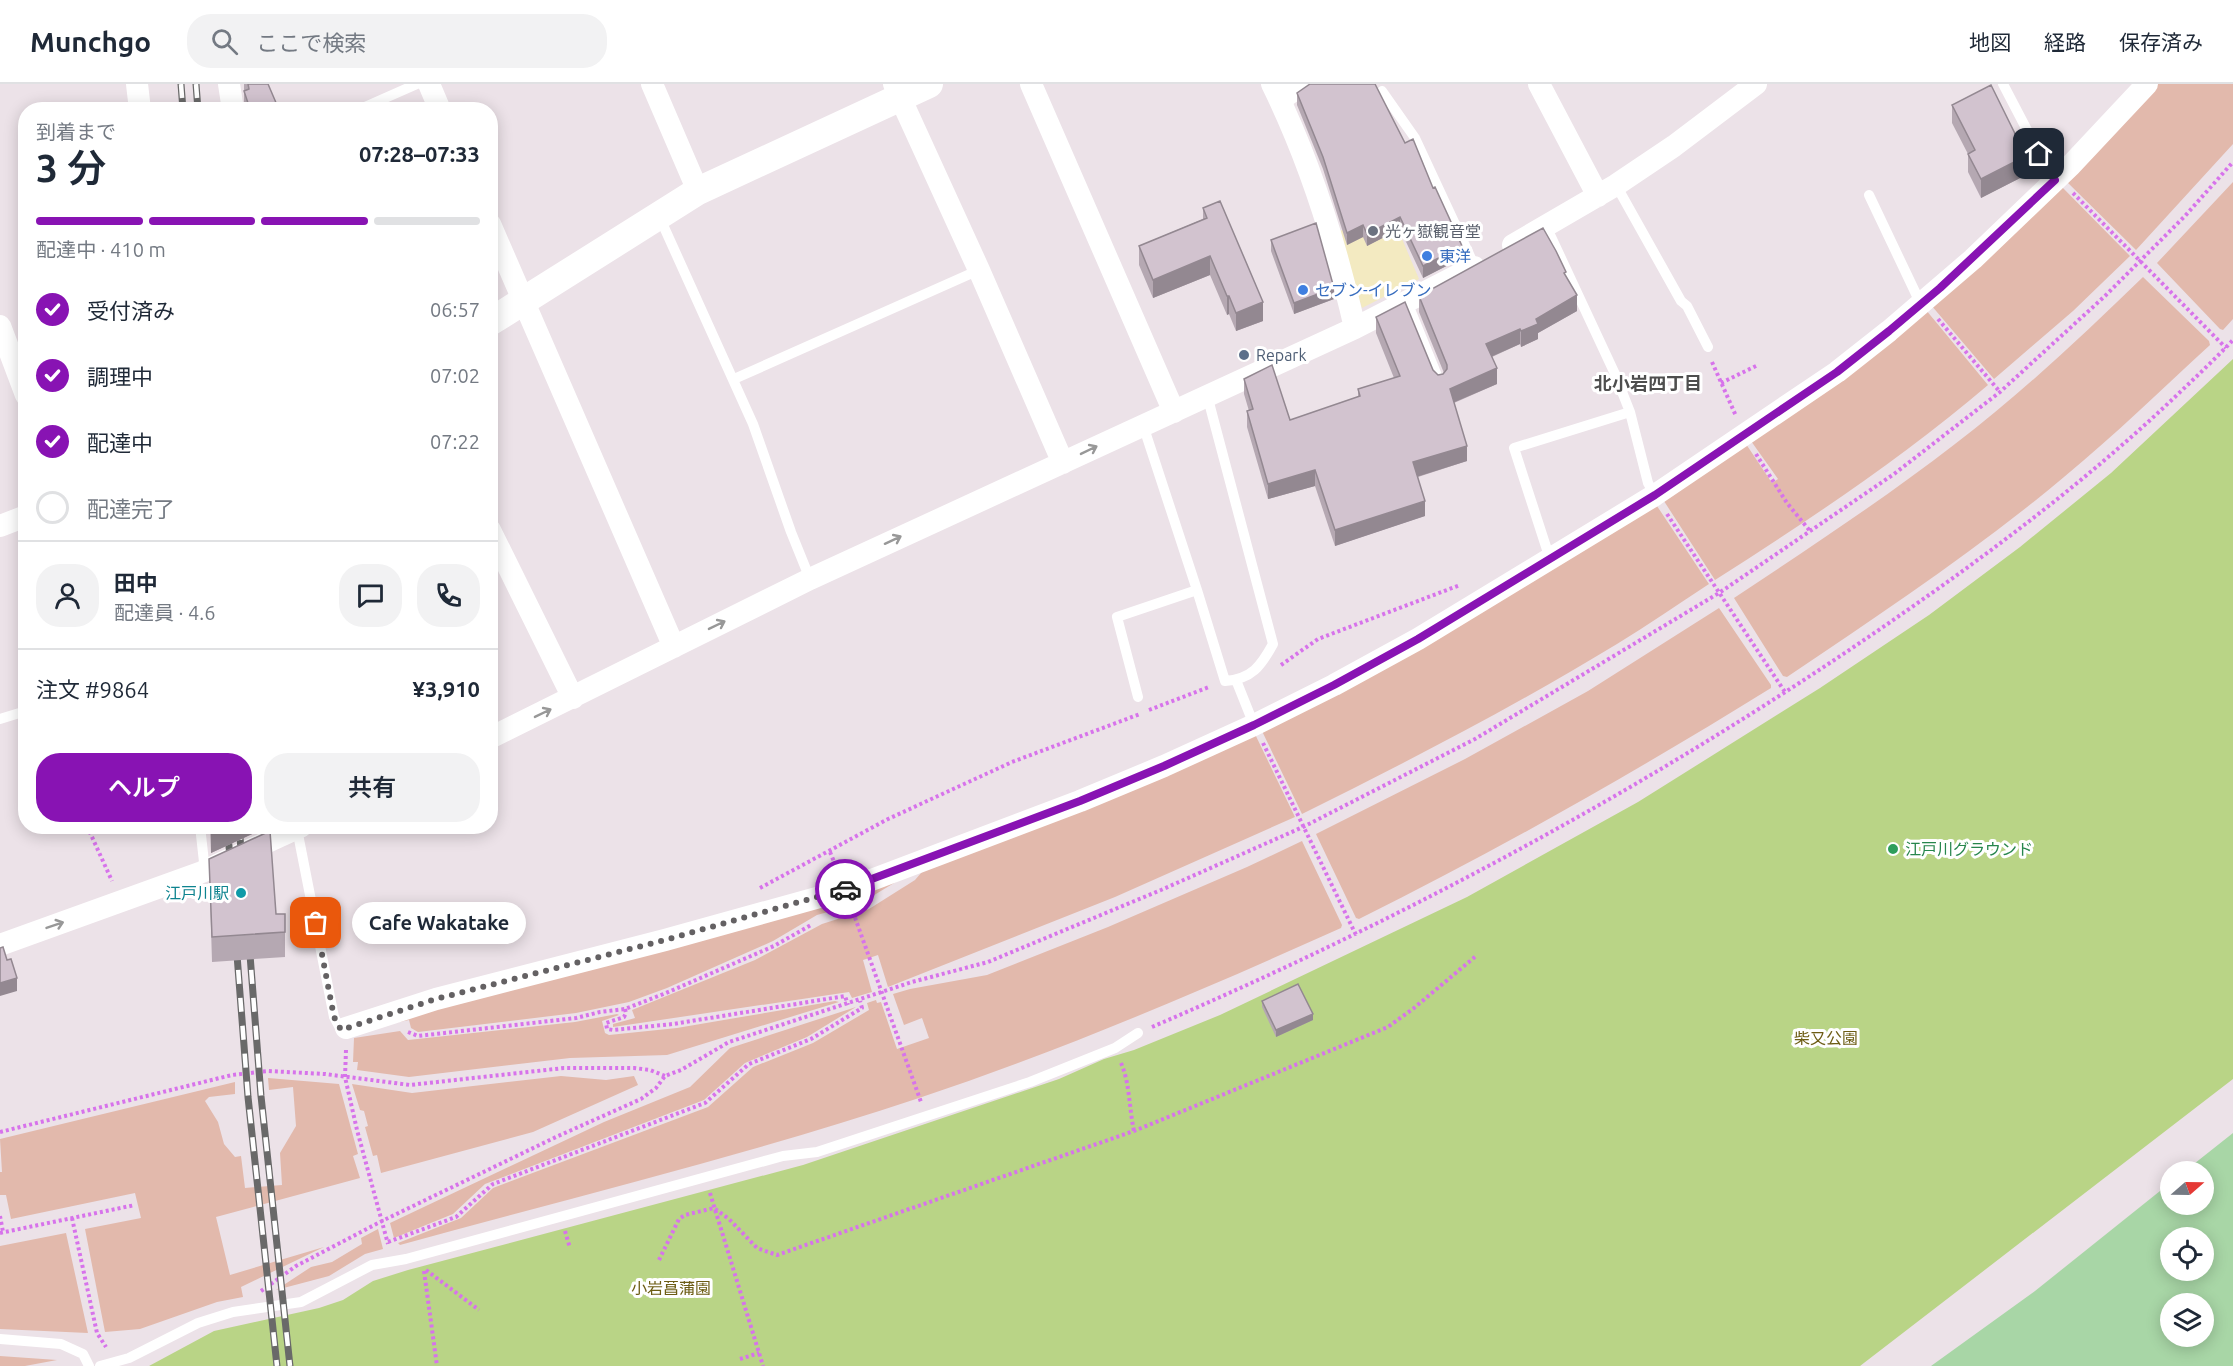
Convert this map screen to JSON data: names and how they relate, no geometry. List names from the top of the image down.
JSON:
{
  "districts": ["北小岩四丁目"],
  "parks": ["柴又公園", "小岩菖蒲園"],
  "places": [
    "光ヶ嶽観音堂",
    "東洋",
    "セブン-イレブン",
    "Repark",
    "江戸川グラウンド",
    "江戸川駅",
    "Cafe Wakatake"
  ],
  "north": "right",
  "page": {
    "header": "Munchgo",
    "search": "ここで検索",
    "nav": ["地図", "経路", "保存済み"],
    "heading": ["3 分", "到着まで", "07:28–07:33"],
    "panel": [
      "田中",
      "配達員 · 4.6",
      "注文 #9864",
      "¥3,910"
    ],
    "bar": "配達中 · 410 m",
    "list": [
      ["受付済み", "06:57"],
      ["調理中", "07:02"],
      ["配達中", "07:22"],
      "配達完了"
    ],
    "buttons": ["ヘルプ", "共有"],
    "bubble": "Cafe Wakatake"
  }
}
